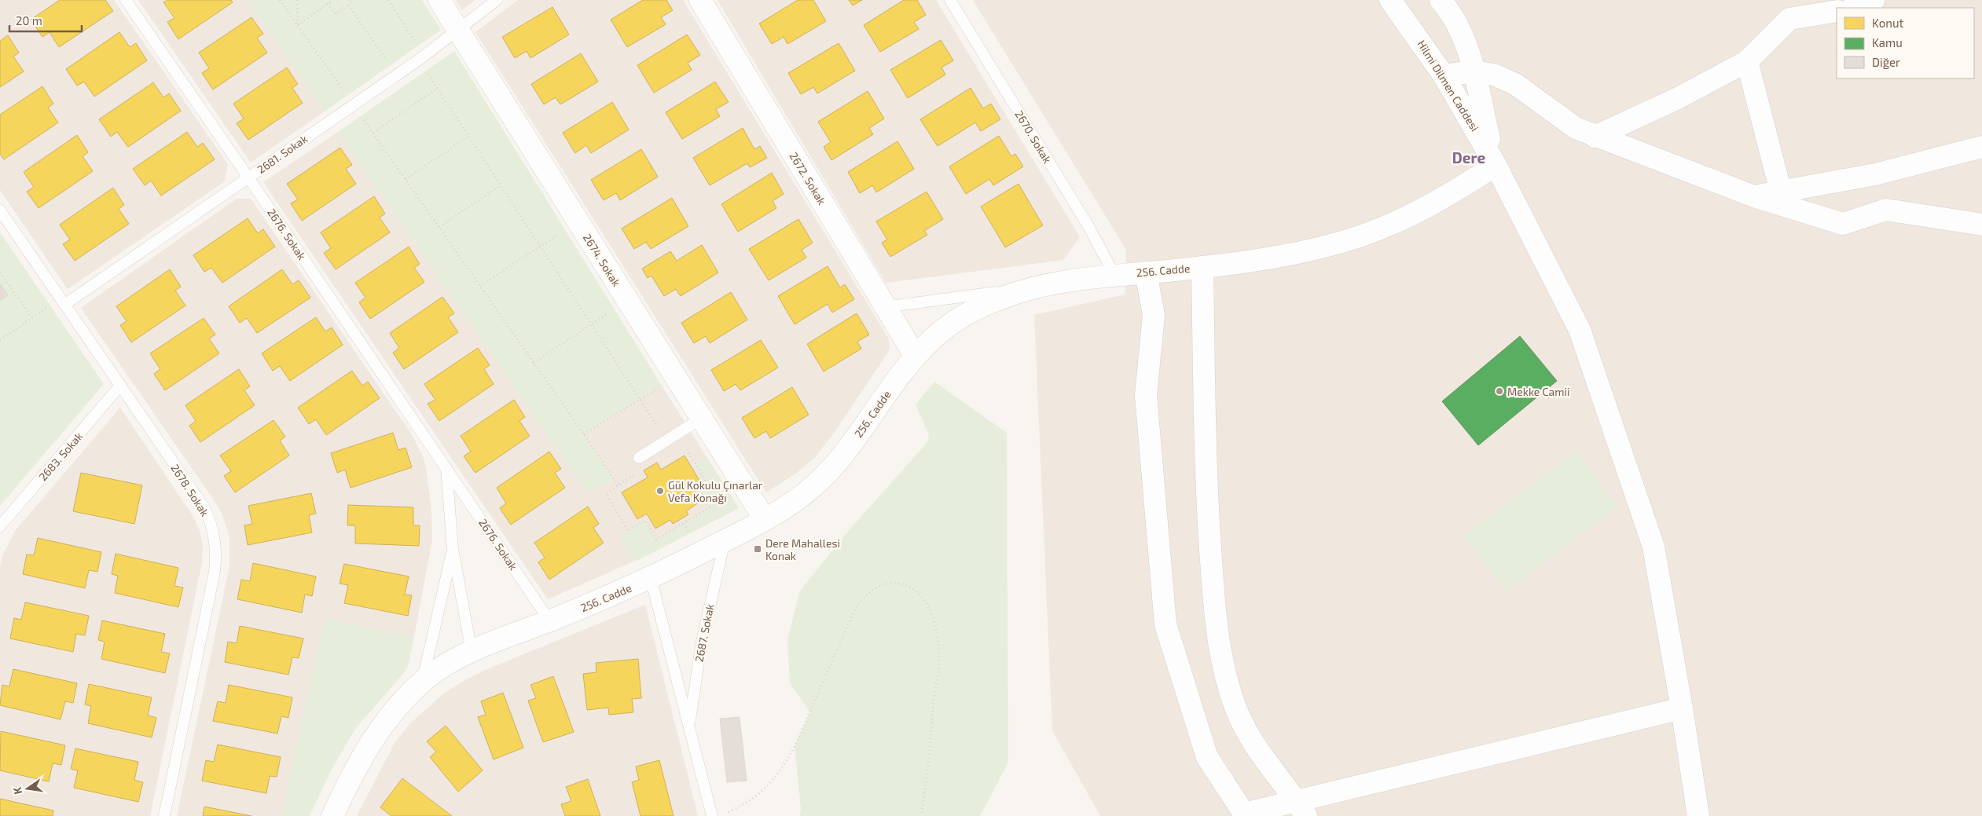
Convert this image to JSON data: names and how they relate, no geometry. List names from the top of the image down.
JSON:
{
  "streets": {
    "street": [
      "Hilmi Dilmen Caddesi",
      "2672. Sokak",
      "2674. Sokak",
      "256. Cadde"
    ],
    "lane": [
      "2670. Sokak",
      "2681. Sokak",
      "2676. Sokak",
      "2683. Sokak",
      "2678. Sokak",
      "2687. Sokak"
    ]
  },
  "crossings": [
    ["Hilmi Dilmen Caddesi", "256. Cadde"],
    ["2670. Sokak", "256. Cadde"],
    ["2681. Sokak", "2676. Sokak"],
    ["2681. Sokak", "2674. Sokak"],
    ["2681. Sokak", "2678. Sokak"],
    ["2672. Sokak", "256. Cadde"],
    ["2676. Sokak", "256. Cadde"],
    ["2674. Sokak", "256. Cadde"],
    ["256. Cadde", "2687. Sokak"],
    ["2683. Sokak", "2678. Sokak"]
  ],
  "districts": ["Dere"],
  "places": {
    "other": ["Mekke Camii", "Gül Kokulu Çınarlar Vefa Konağı"],
    "transit": ["Dere Mahallesi Konak"]
  },
  "legend": ["Konut", "Kamu", "Diğer"],
  "scale_bar": "20 m",
  "north": "left"
}
